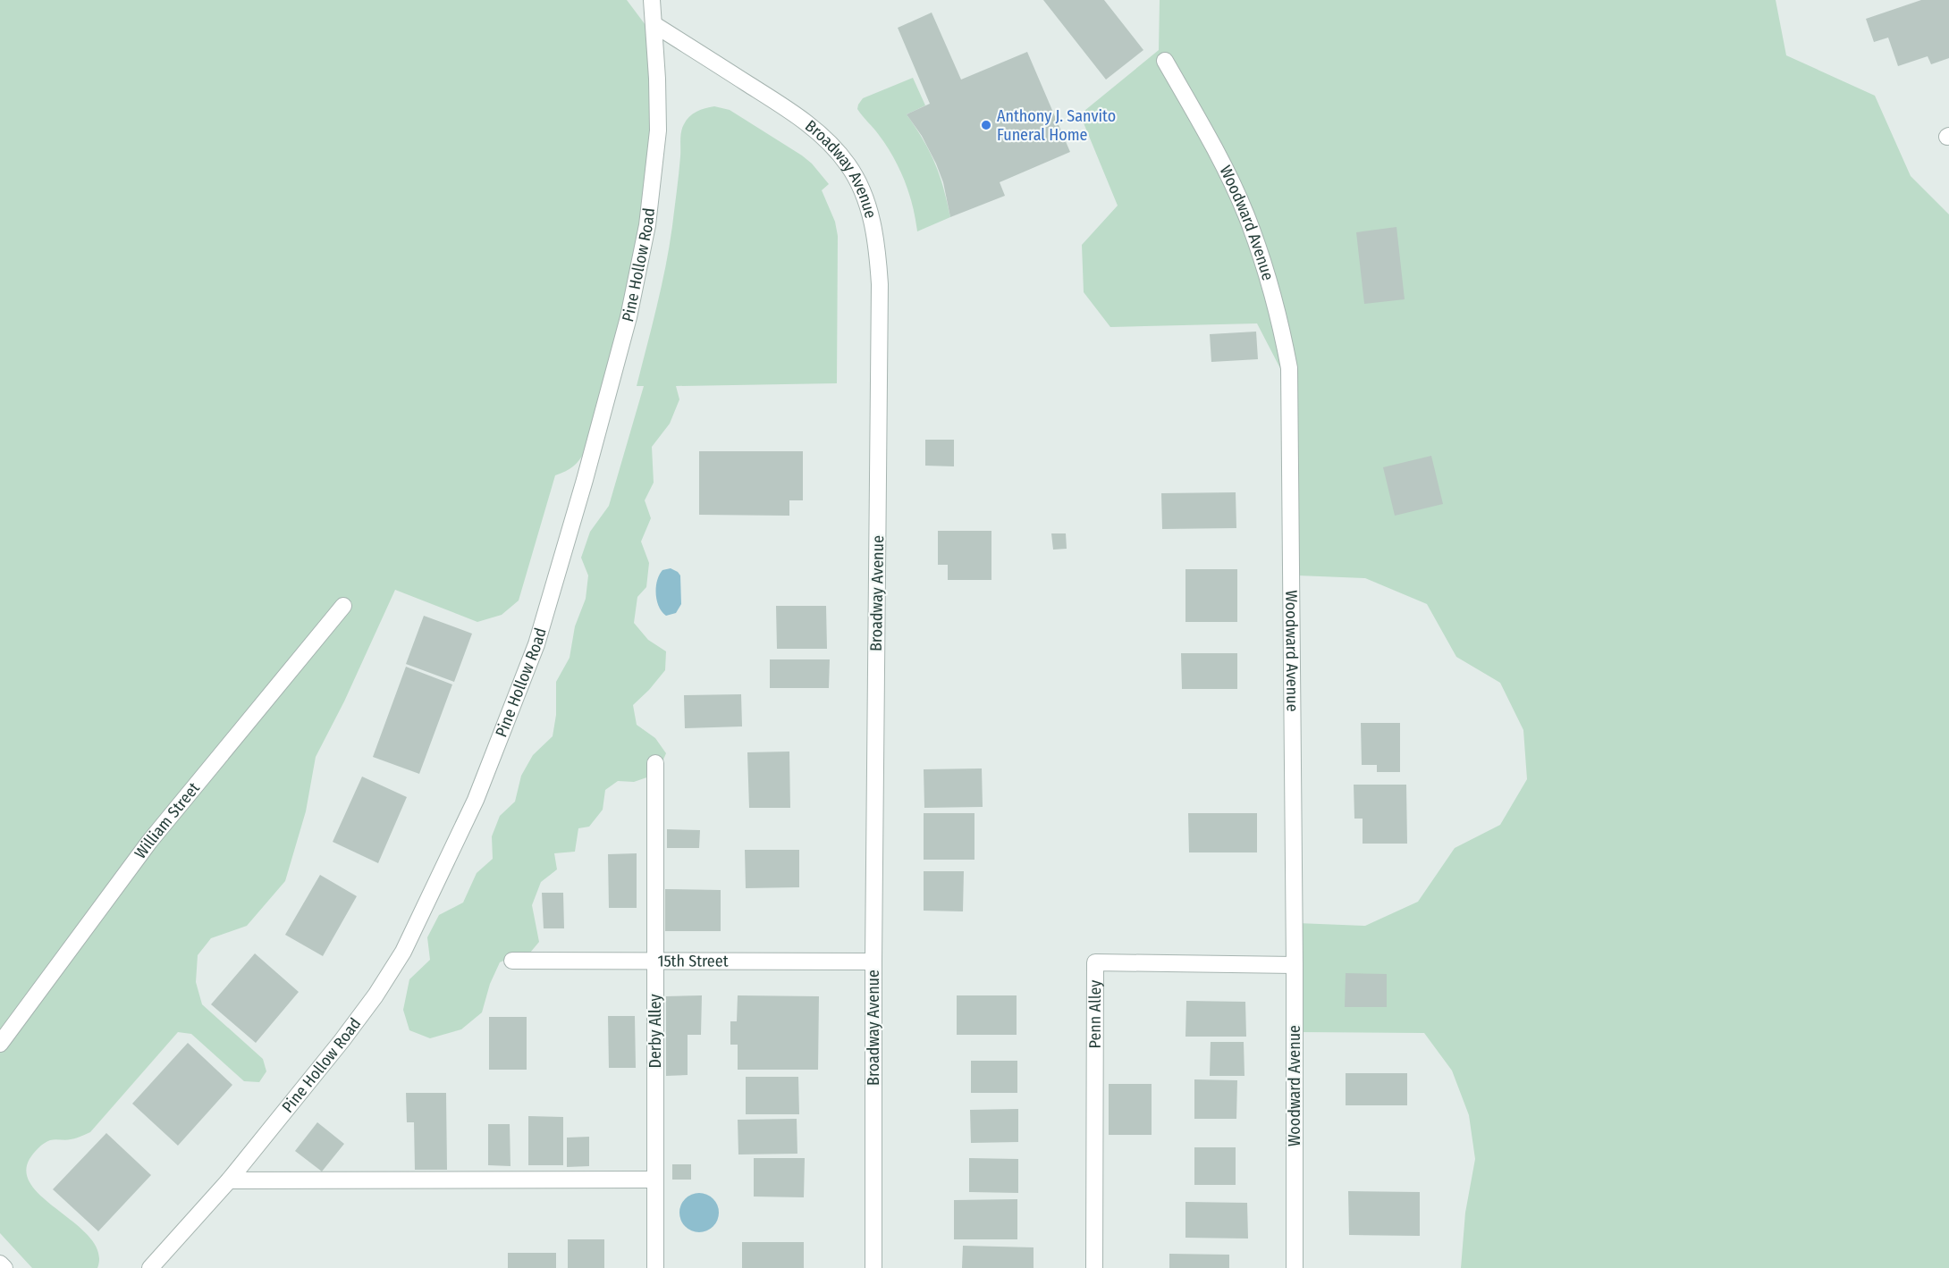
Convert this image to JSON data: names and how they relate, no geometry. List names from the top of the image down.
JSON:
{
  "streets": {
    "street": [
      "Broadway Avenue",
      "Woodward Avenue",
      "Pine Hollow Road",
      "William Street",
      "15th Street",
      "Penn Alley",
      "Derby Alley"
    ]
  },
  "crossings": [
    ["Broadway Avenue", "Pine Hollow Road"],
    ["Broadway Avenue", "15th Street"],
    ["Woodward Avenue", "Penn Alley"],
    ["15th Street", "Derby Alley"]
  ],
  "places": ["Anthony J. Sanvito Funeral Home"]
}
